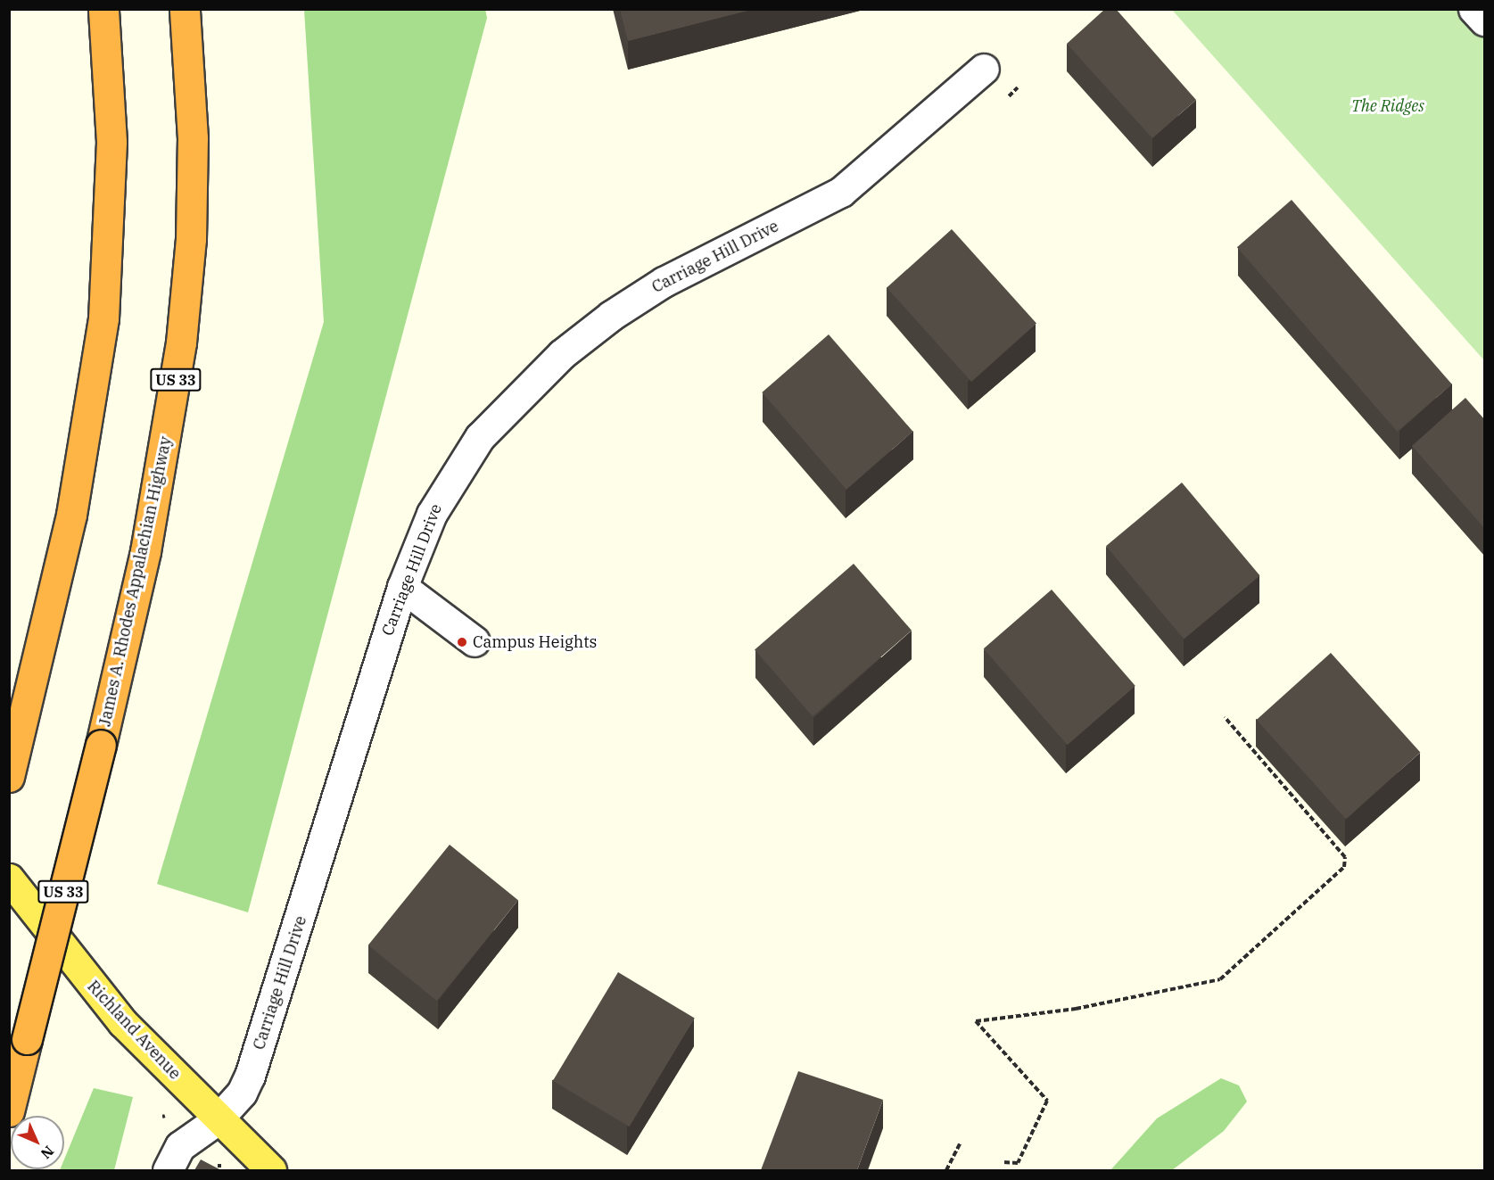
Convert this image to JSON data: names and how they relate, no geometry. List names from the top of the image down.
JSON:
{
  "streets": {
    "highway": ["US 33", "James A. Rhodes Appalachian Highway"],
    "main road": ["Richland Avenue"],
    "street": ["Carriage Hill Drive"]
  },
  "crossings": [
    ["Carriage Hill Drive", "Richland Avenue"]
  ],
  "parks": ["The Ridges"],
  "places": ["Campus Heights"],
  "north": "bottom right"
}
